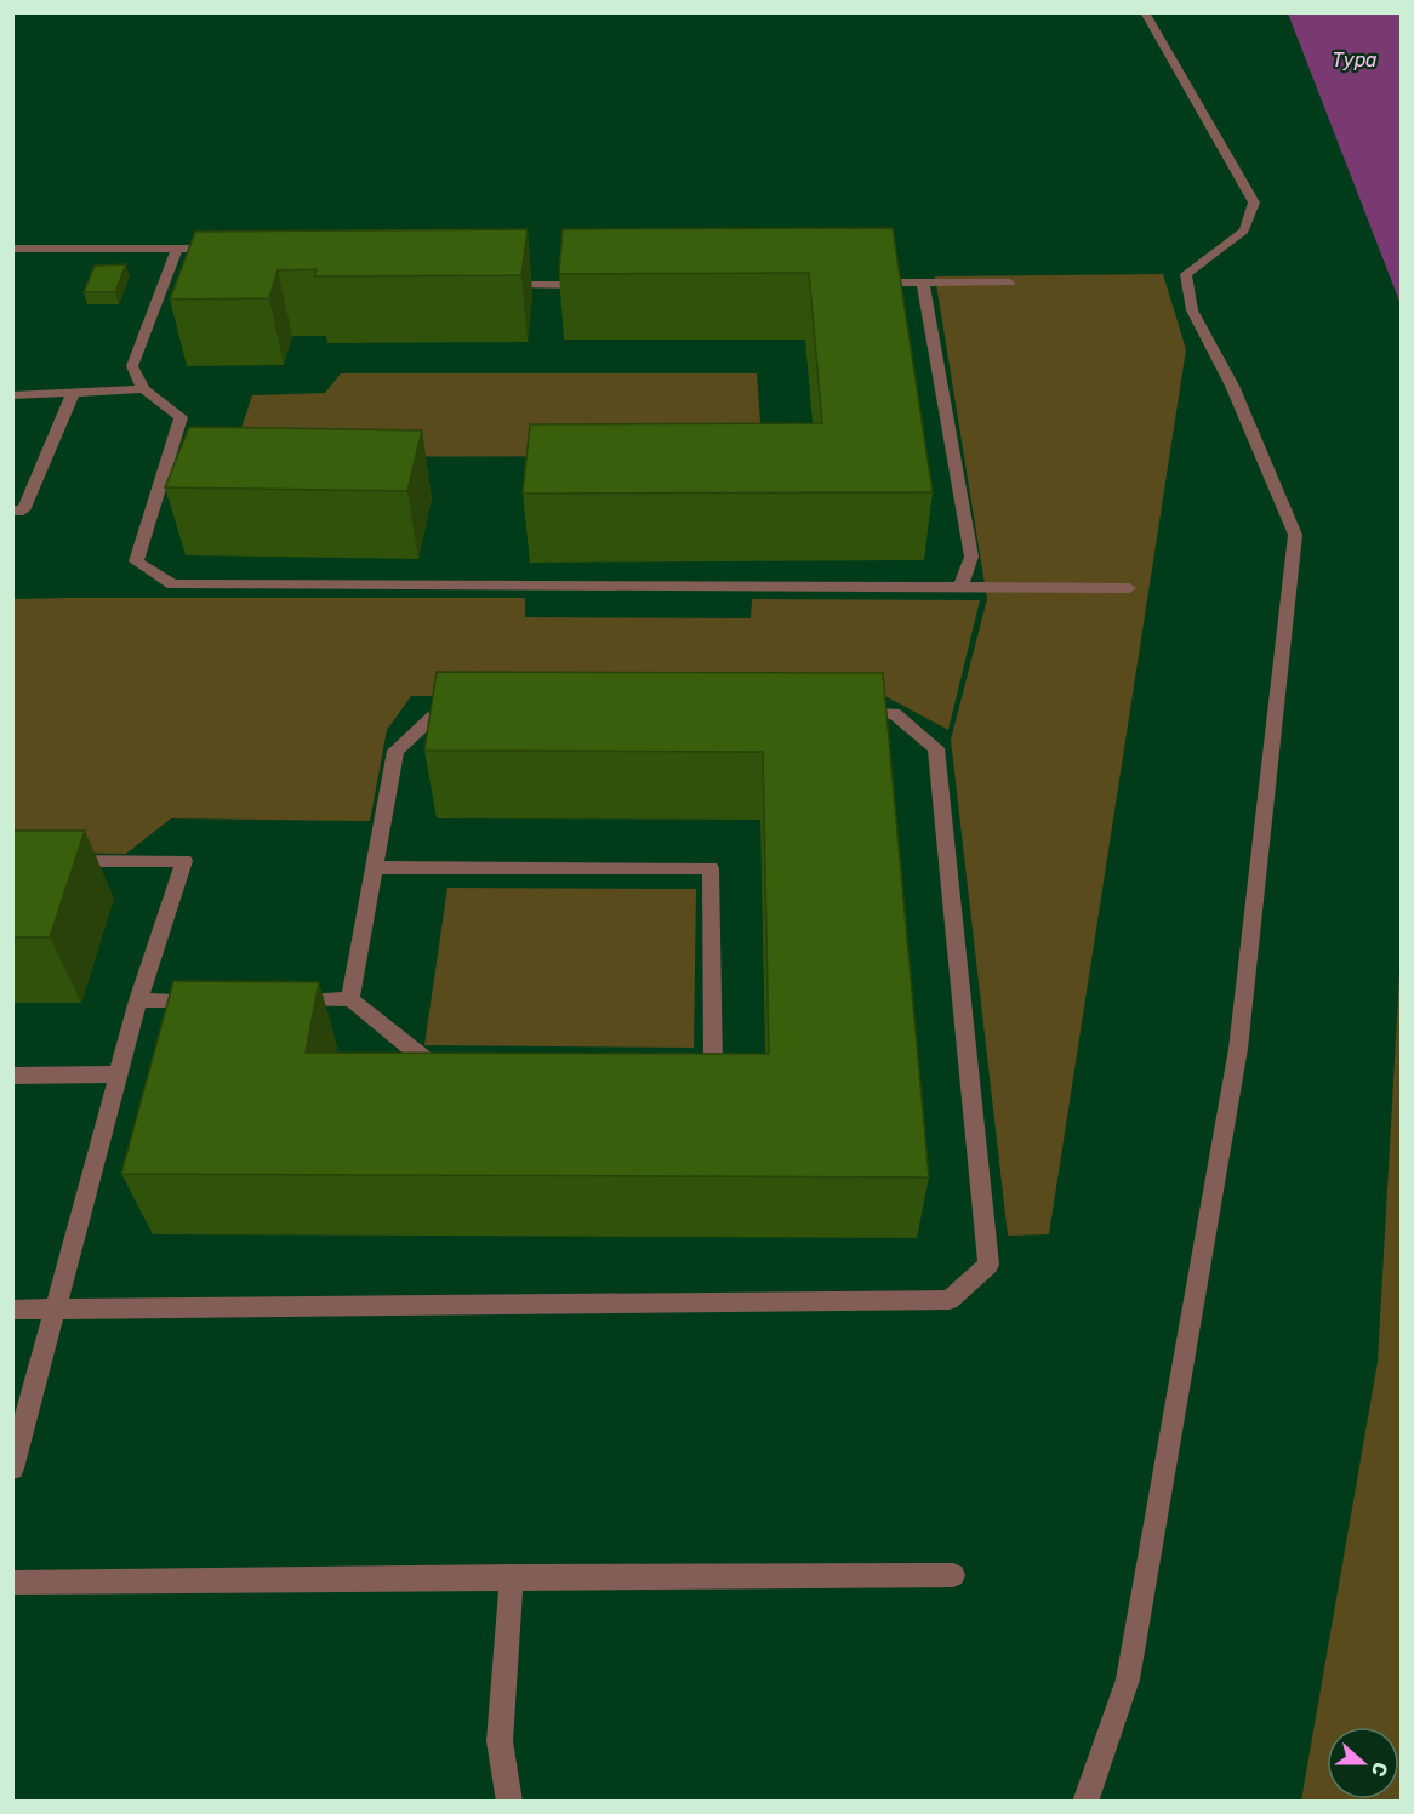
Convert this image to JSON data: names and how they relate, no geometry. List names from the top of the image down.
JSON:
{
  "water": ["Тура"],
  "north": "right"
}
